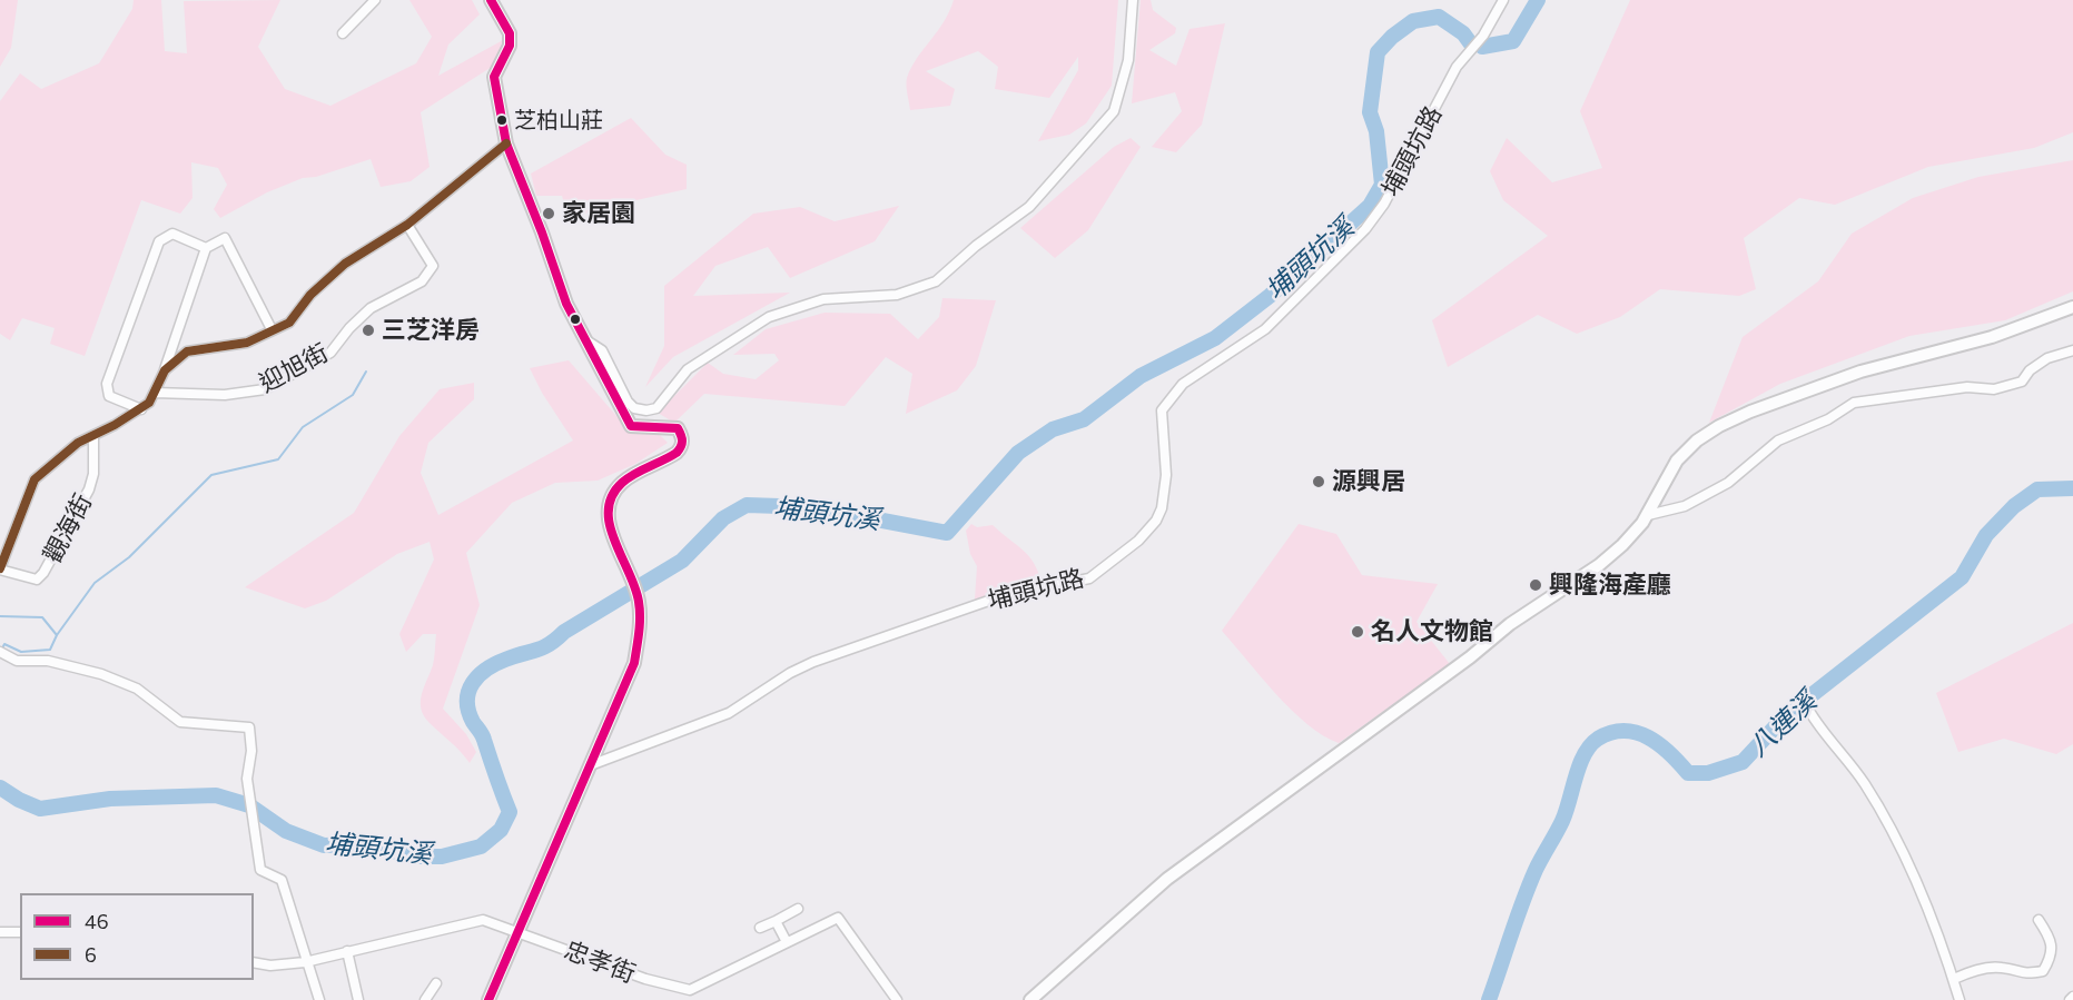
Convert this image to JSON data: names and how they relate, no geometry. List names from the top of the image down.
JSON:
{
  "streets": {
    "street": [
      "埔頭坑路",
      "迎旭街",
      "觀海街",
      "忠孝街"
    ]
  },
  "water": ["埔頭坑溪", "八連溪"],
  "places": [
    "芝柏山莊",
    "家居園",
    "三芝洋房",
    "源興居",
    "興隆海產廳",
    "名人文物館"
  ],
  "lines": ["transit line 46", "transit line 6"],
  "legend": ["46", "6"]
}
